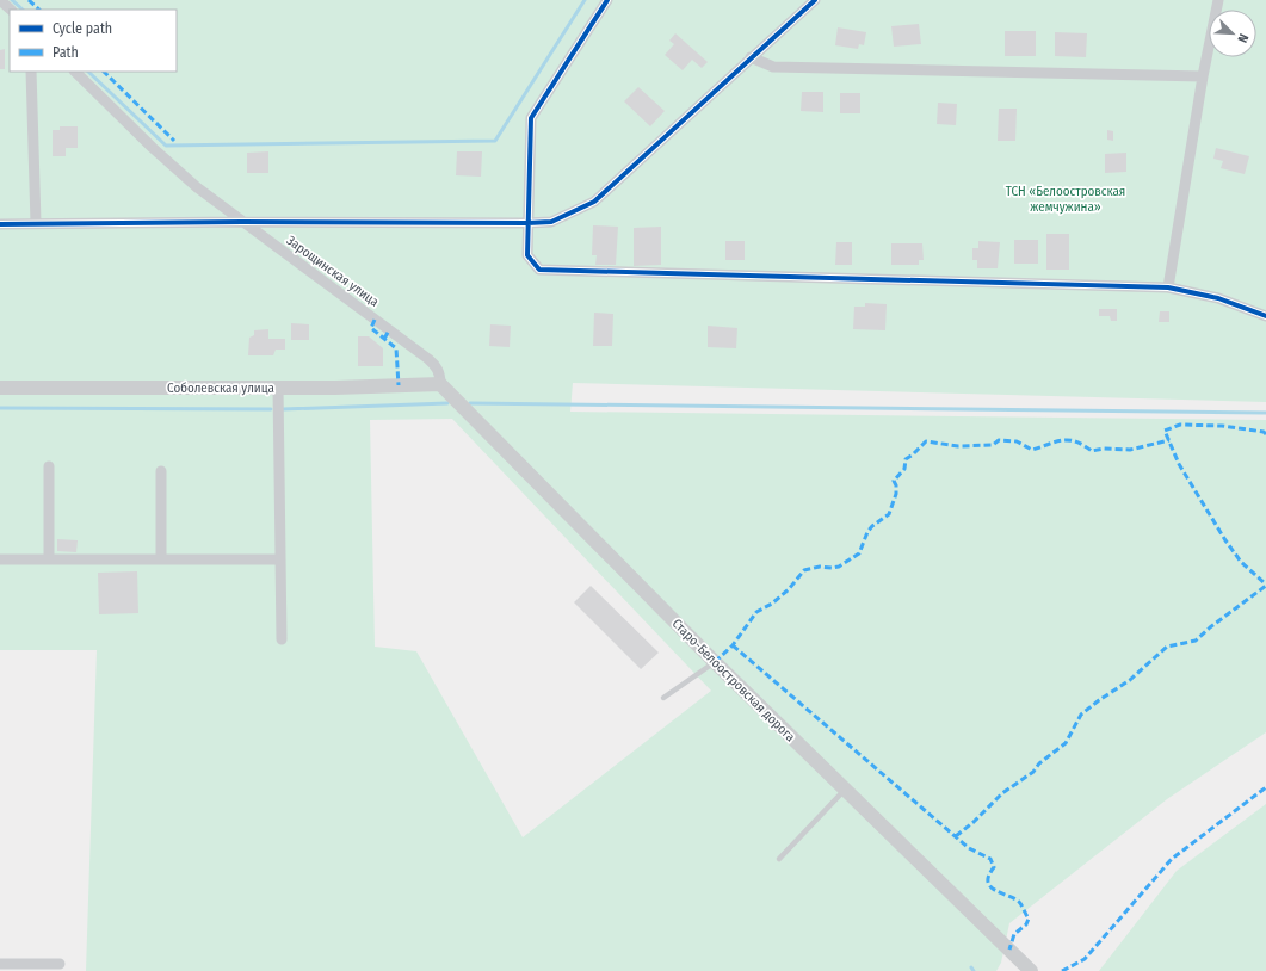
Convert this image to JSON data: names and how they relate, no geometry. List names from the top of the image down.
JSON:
{
  "streets": {
    "street": ["Зарощинская улица", "Соболевская улица", "Старо-Белоостровская дорога"]
  },
  "crossings": [
    ["Зарощинская улица", "Соболевская улица"],
    ["Зарощинская улица", "Старо-Белоостровская дорога"],
    ["Соболевская улица", "Старо-Белоостровская дорога"]
  ],
  "parks": ["ТСН «Белоостровская жемчужина»"],
  "legend": ["Cycle path", "Path"],
  "north": "bottom right"
}
